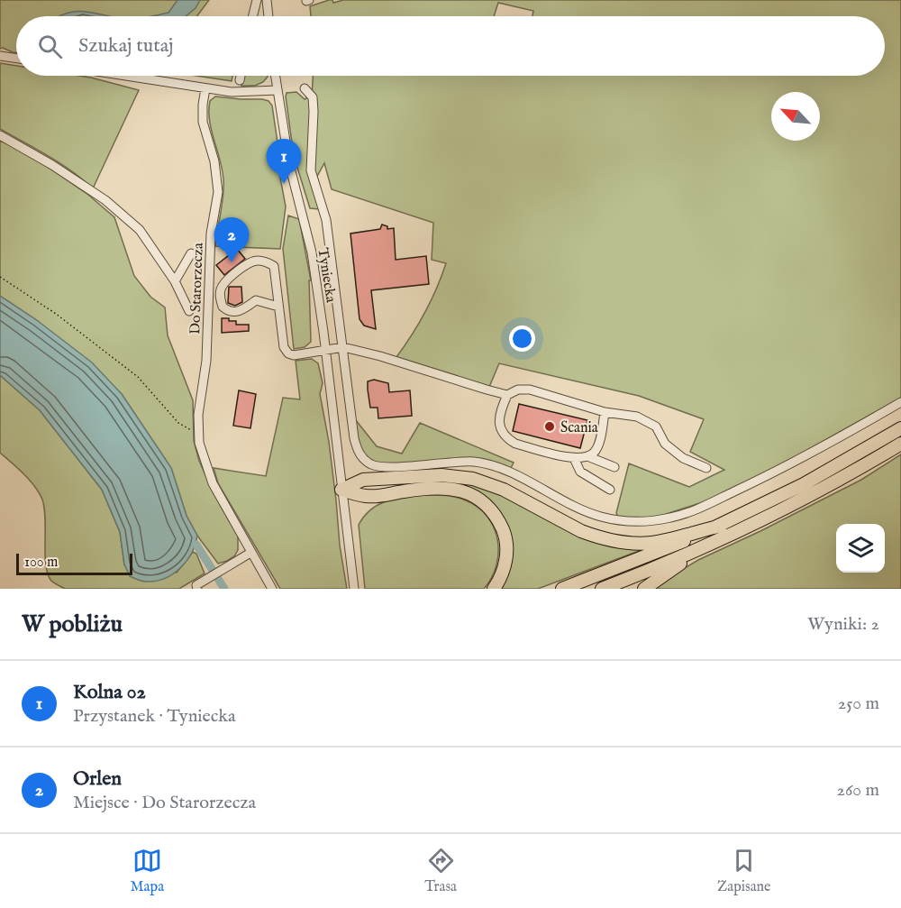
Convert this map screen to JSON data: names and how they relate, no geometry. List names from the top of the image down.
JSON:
{
  "streets": {
    "street": ["Tyniecka", "Do Starorzecza"]
  },
  "places": ["Scania"],
  "scale_bar": "100 m",
  "north": "top left",
  "page": {
    "search": "Szukaj tutaj",
    "pins": ["1", "2"],
    "scale": "100 m",
    "heading": ["W pobliżu", "Wyniki: 2"],
    "list": [
      {
        "mark": "1",
        "name": "Kolna 02",
        "note": "Przystanek · Tyniecka",
        "value": "250 m"
      },
      {
        "mark": "2",
        "name": "Orlen",
        "note": "Miejsce · Do Starorzecza",
        "value": "260 m"
      }
    ],
    "nav": ["Mapa", "Trasa", "Zapisane"]
  }
}
